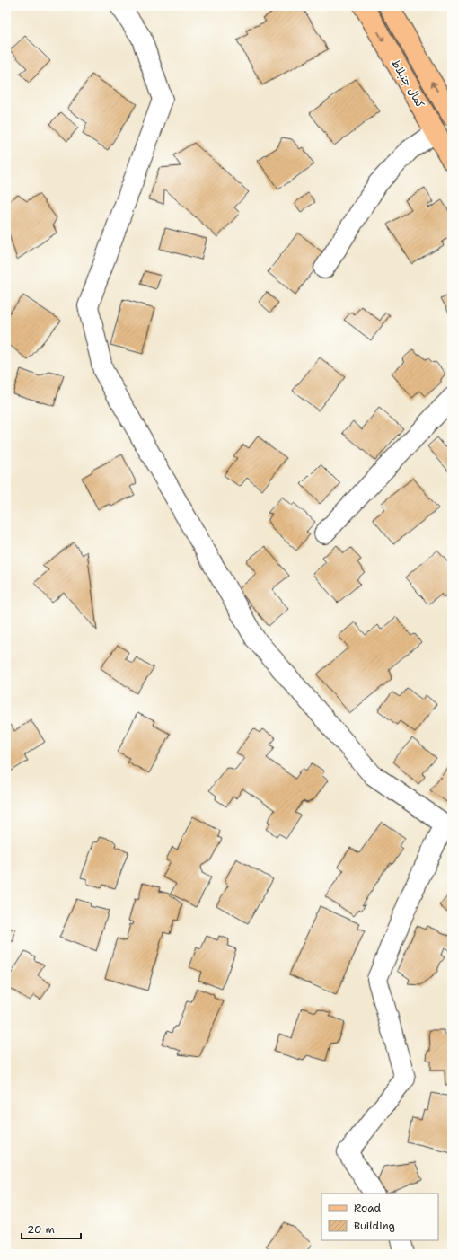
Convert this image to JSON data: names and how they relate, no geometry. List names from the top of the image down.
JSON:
{
  "streets": {
    "main road": ["كمال جنبلاط"]
  },
  "legend": ["Road", "Building"],
  "scale_bar": "20 m"
}
